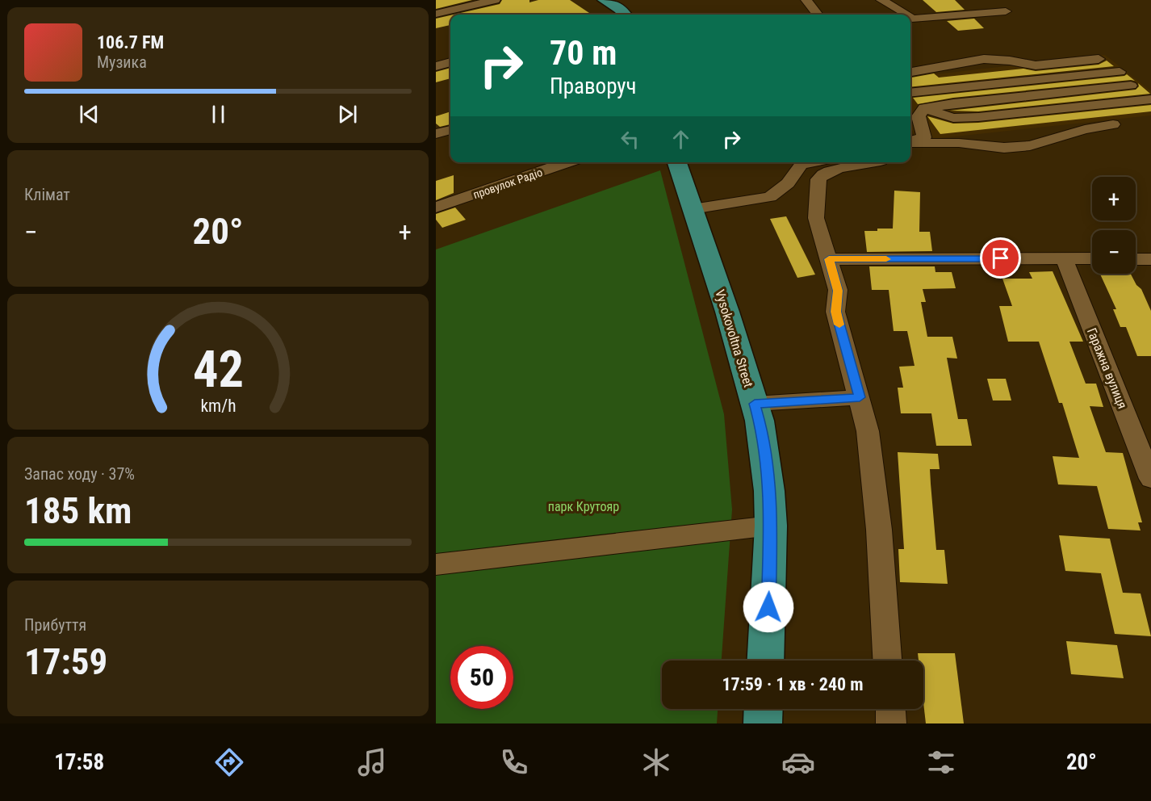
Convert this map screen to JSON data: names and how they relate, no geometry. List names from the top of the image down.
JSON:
{
  "streets": {
    "main road": ["Vysokovoltna Street"],
    "street": ["провулок Радіо", "Гаражна вулиця"]
  },
  "parks": ["парк Крутояр"],
  "page": {
    "turn": ["70 m", "Праворуч"],
    "song": ["106.7 FM", "Музика"],
    "tile": [
      "Клімат",
      ["Запас ходу · 37%", "185 km"],
      ["Прибуття", "17:59"]
    ],
    "map_buttons": ["+", "−"],
    "heat": ["−", "20°", "+"],
    "limit": "50",
    "trip": "17:59 · 1 хв · 240 m",
    "tabs": ["17:58", "20°"],
    "gauge": ["42", "km/h"]
  }
}
